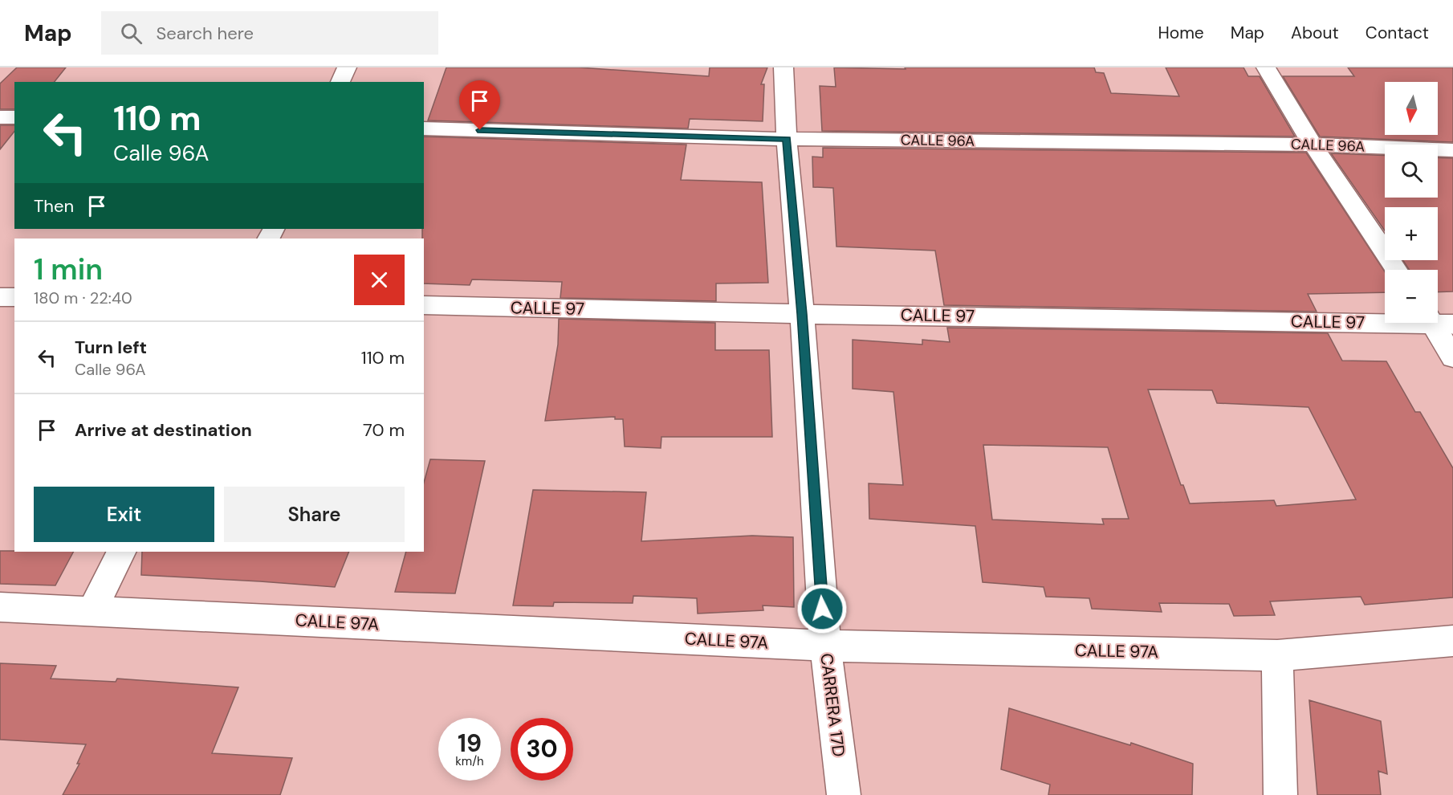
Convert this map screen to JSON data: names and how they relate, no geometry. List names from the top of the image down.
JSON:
{
  "streets": {
    "street": [
      "CALLE 96A",
      "CALLE 97",
      "CALLE 97A",
      "CARRERA 17D"
    ]
  },
  "crossings": [
    ["CALLE 96A", "CARRERA 17D"],
    ["CALLE 97", "CARRERA 17D"],
    ["CALLE 97A", "CARRERA 17D"]
  ],
  "north": "bottom",
  "page": {
    "header": "Map",
    "search": "Search here",
    "nav": [
      "Home",
      "Map",
      "About",
      "Contact"
    ],
    "map_buttons": ["+", "−"],
    "turn": ["110 m", "Calle 96A"],
    "then": "Then",
    "heading": ["1 min", "180 m · 22:40"],
    "list": [
      {
        "name": "Turn left",
        "note": "Calle 96A",
        "value": "110 m"
      },
      {
        "name": "Arrive at destination",
        "value": "70 m"
      }
    ],
    "buttons": ["Exit", "Share"],
    "speed": "19 km/h",
    "limit": "30"
  }
}
